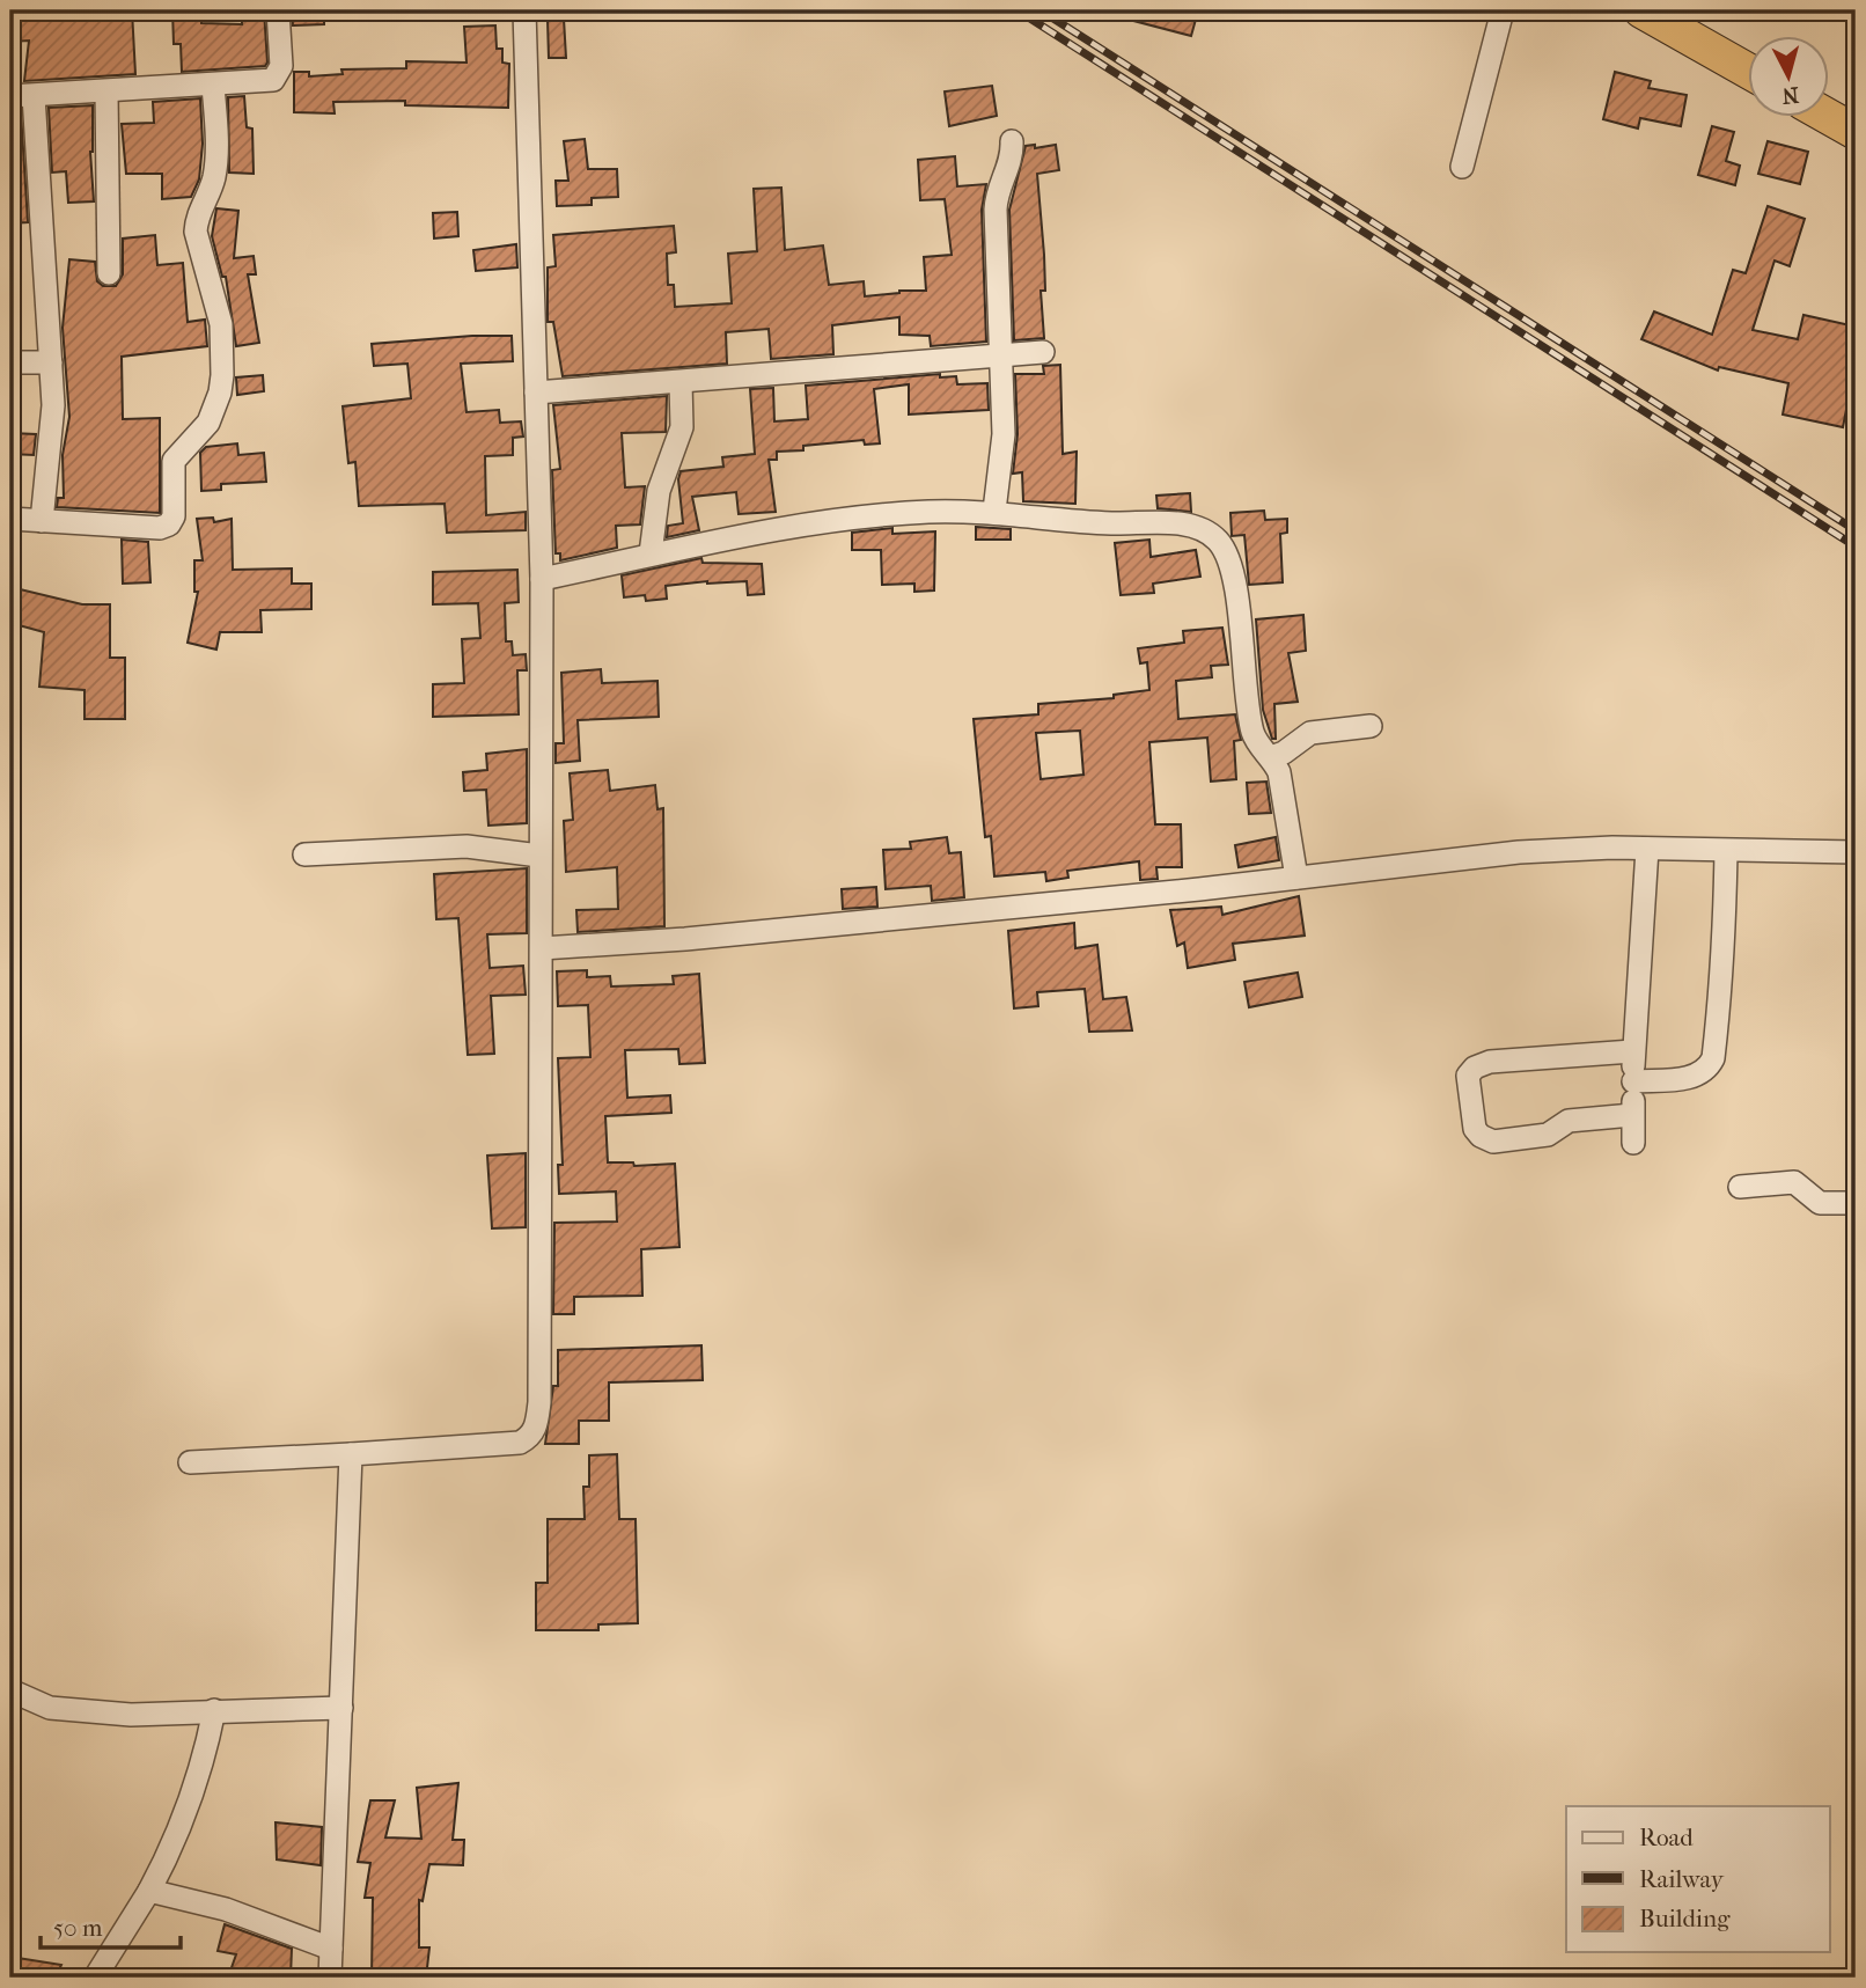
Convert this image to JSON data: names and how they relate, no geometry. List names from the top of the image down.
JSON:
{
  "legend": ["Road", "Railway", "Building"],
  "scale_bar": "50 m",
  "north": "bottom"
}
